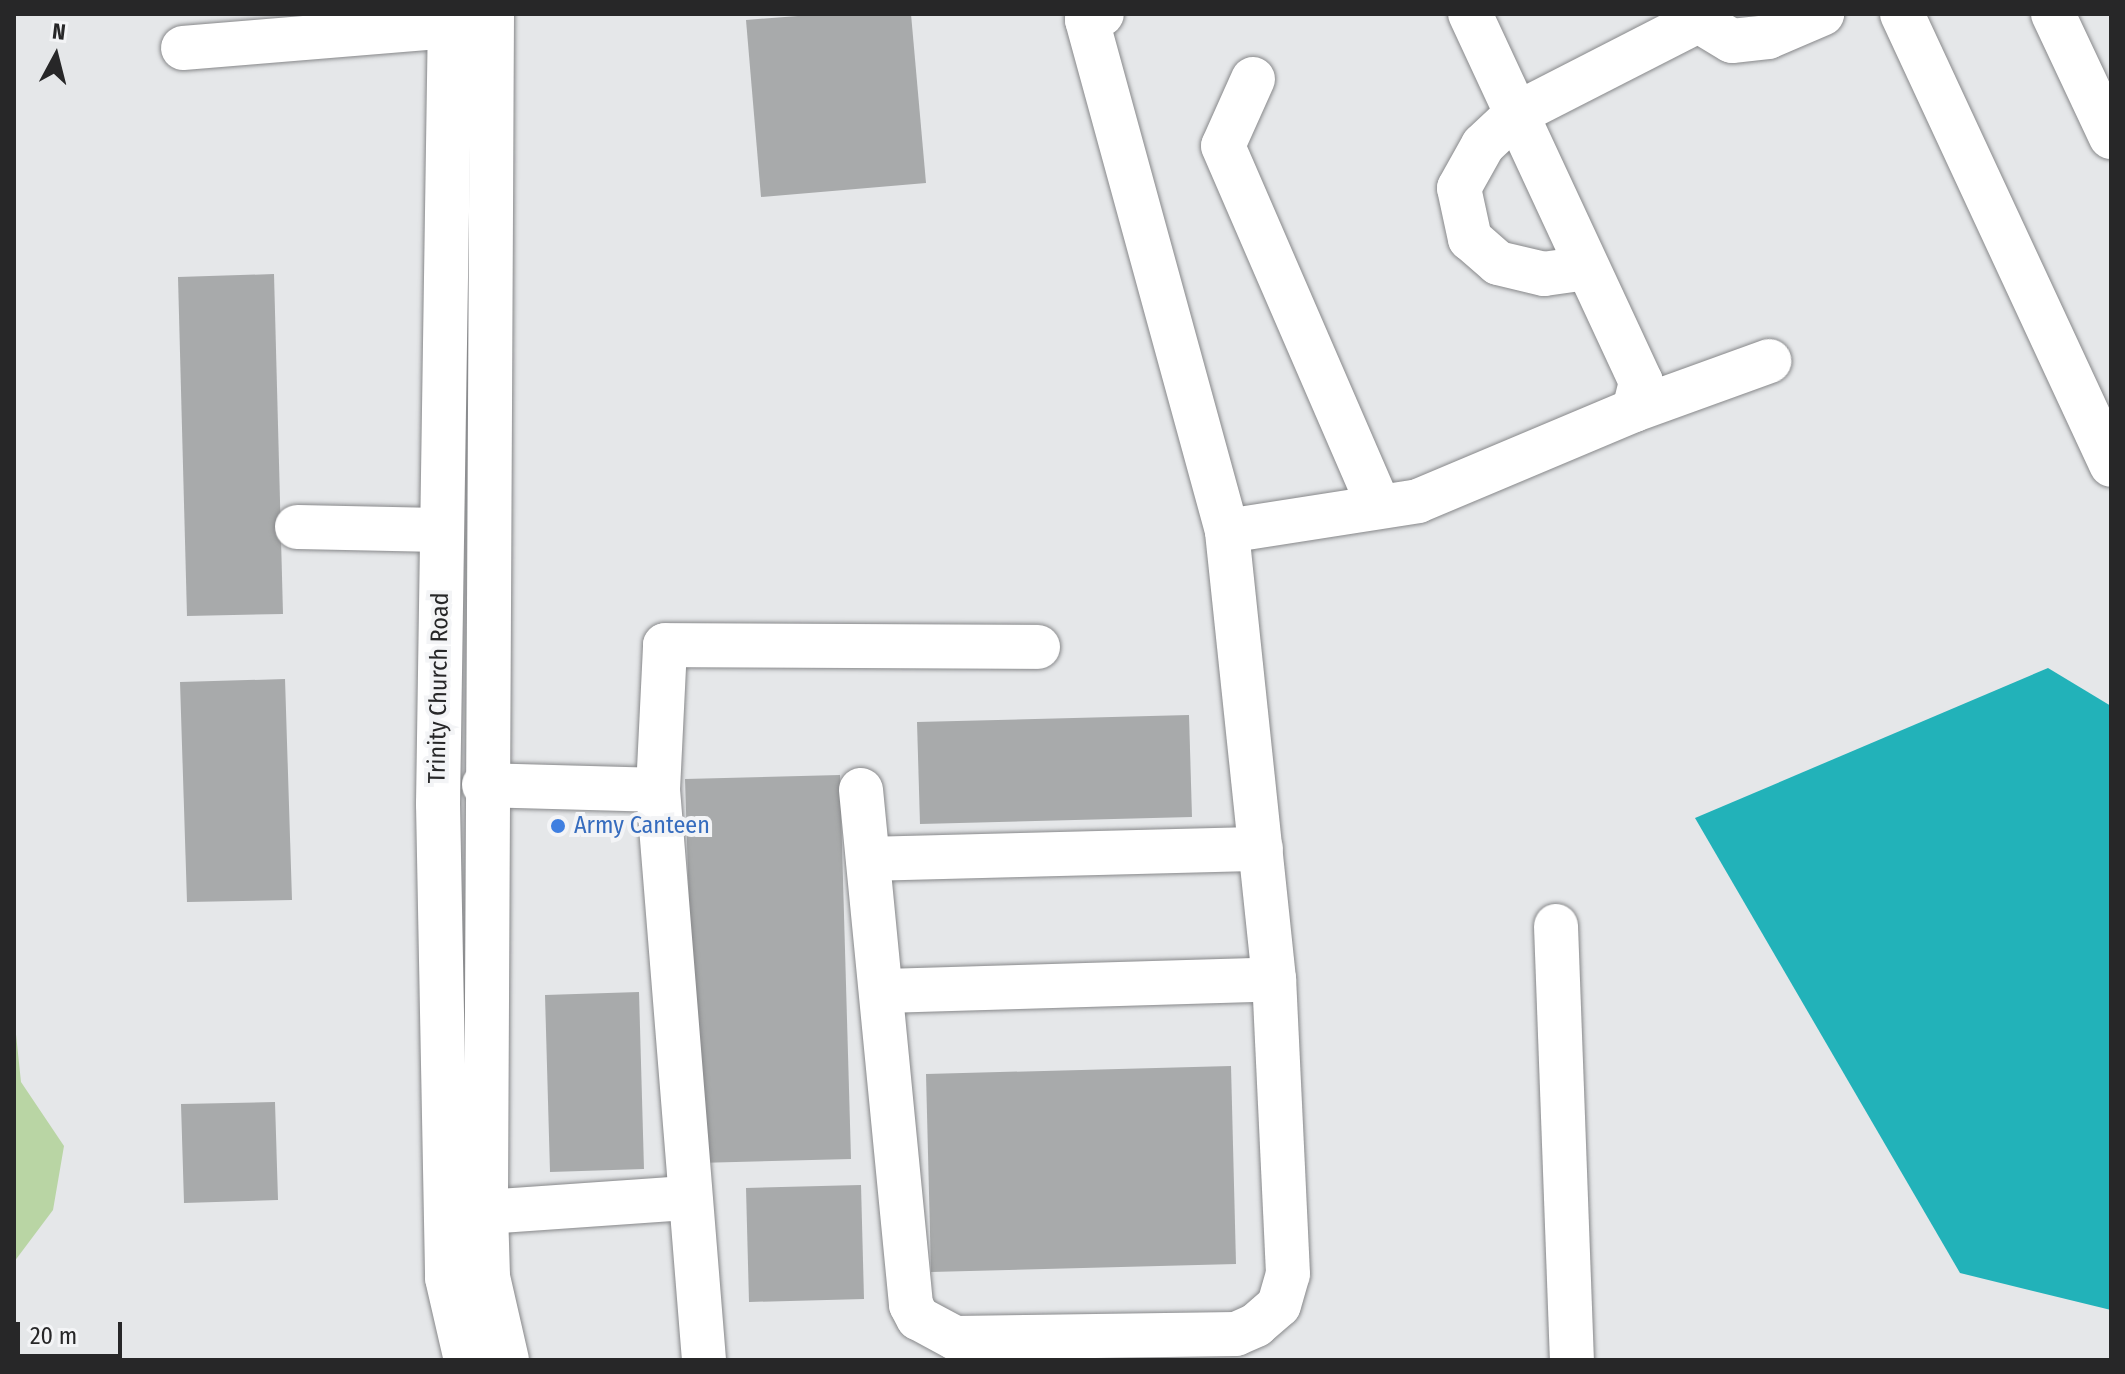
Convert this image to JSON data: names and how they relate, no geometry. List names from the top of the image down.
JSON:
{
  "streets": {
    "main road": ["Trinity Church Road"]
  },
  "places": ["Army Canteen"],
  "scale_bar": "20 m",
  "north": "top"
}
